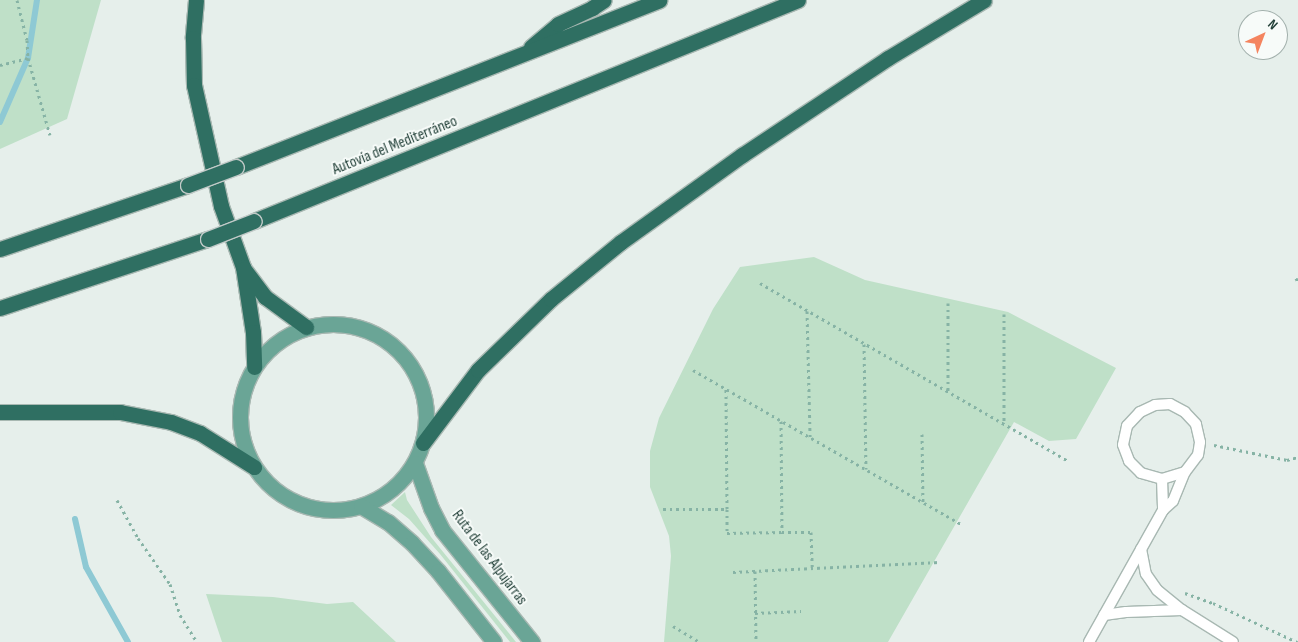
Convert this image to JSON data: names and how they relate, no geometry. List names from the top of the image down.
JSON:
{
  "streets": {
    "highway": ["Autovía del Mediterráneo"],
    "main road": ["Ruta de las Alpujarras"]
  },
  "north": "top right"
}
